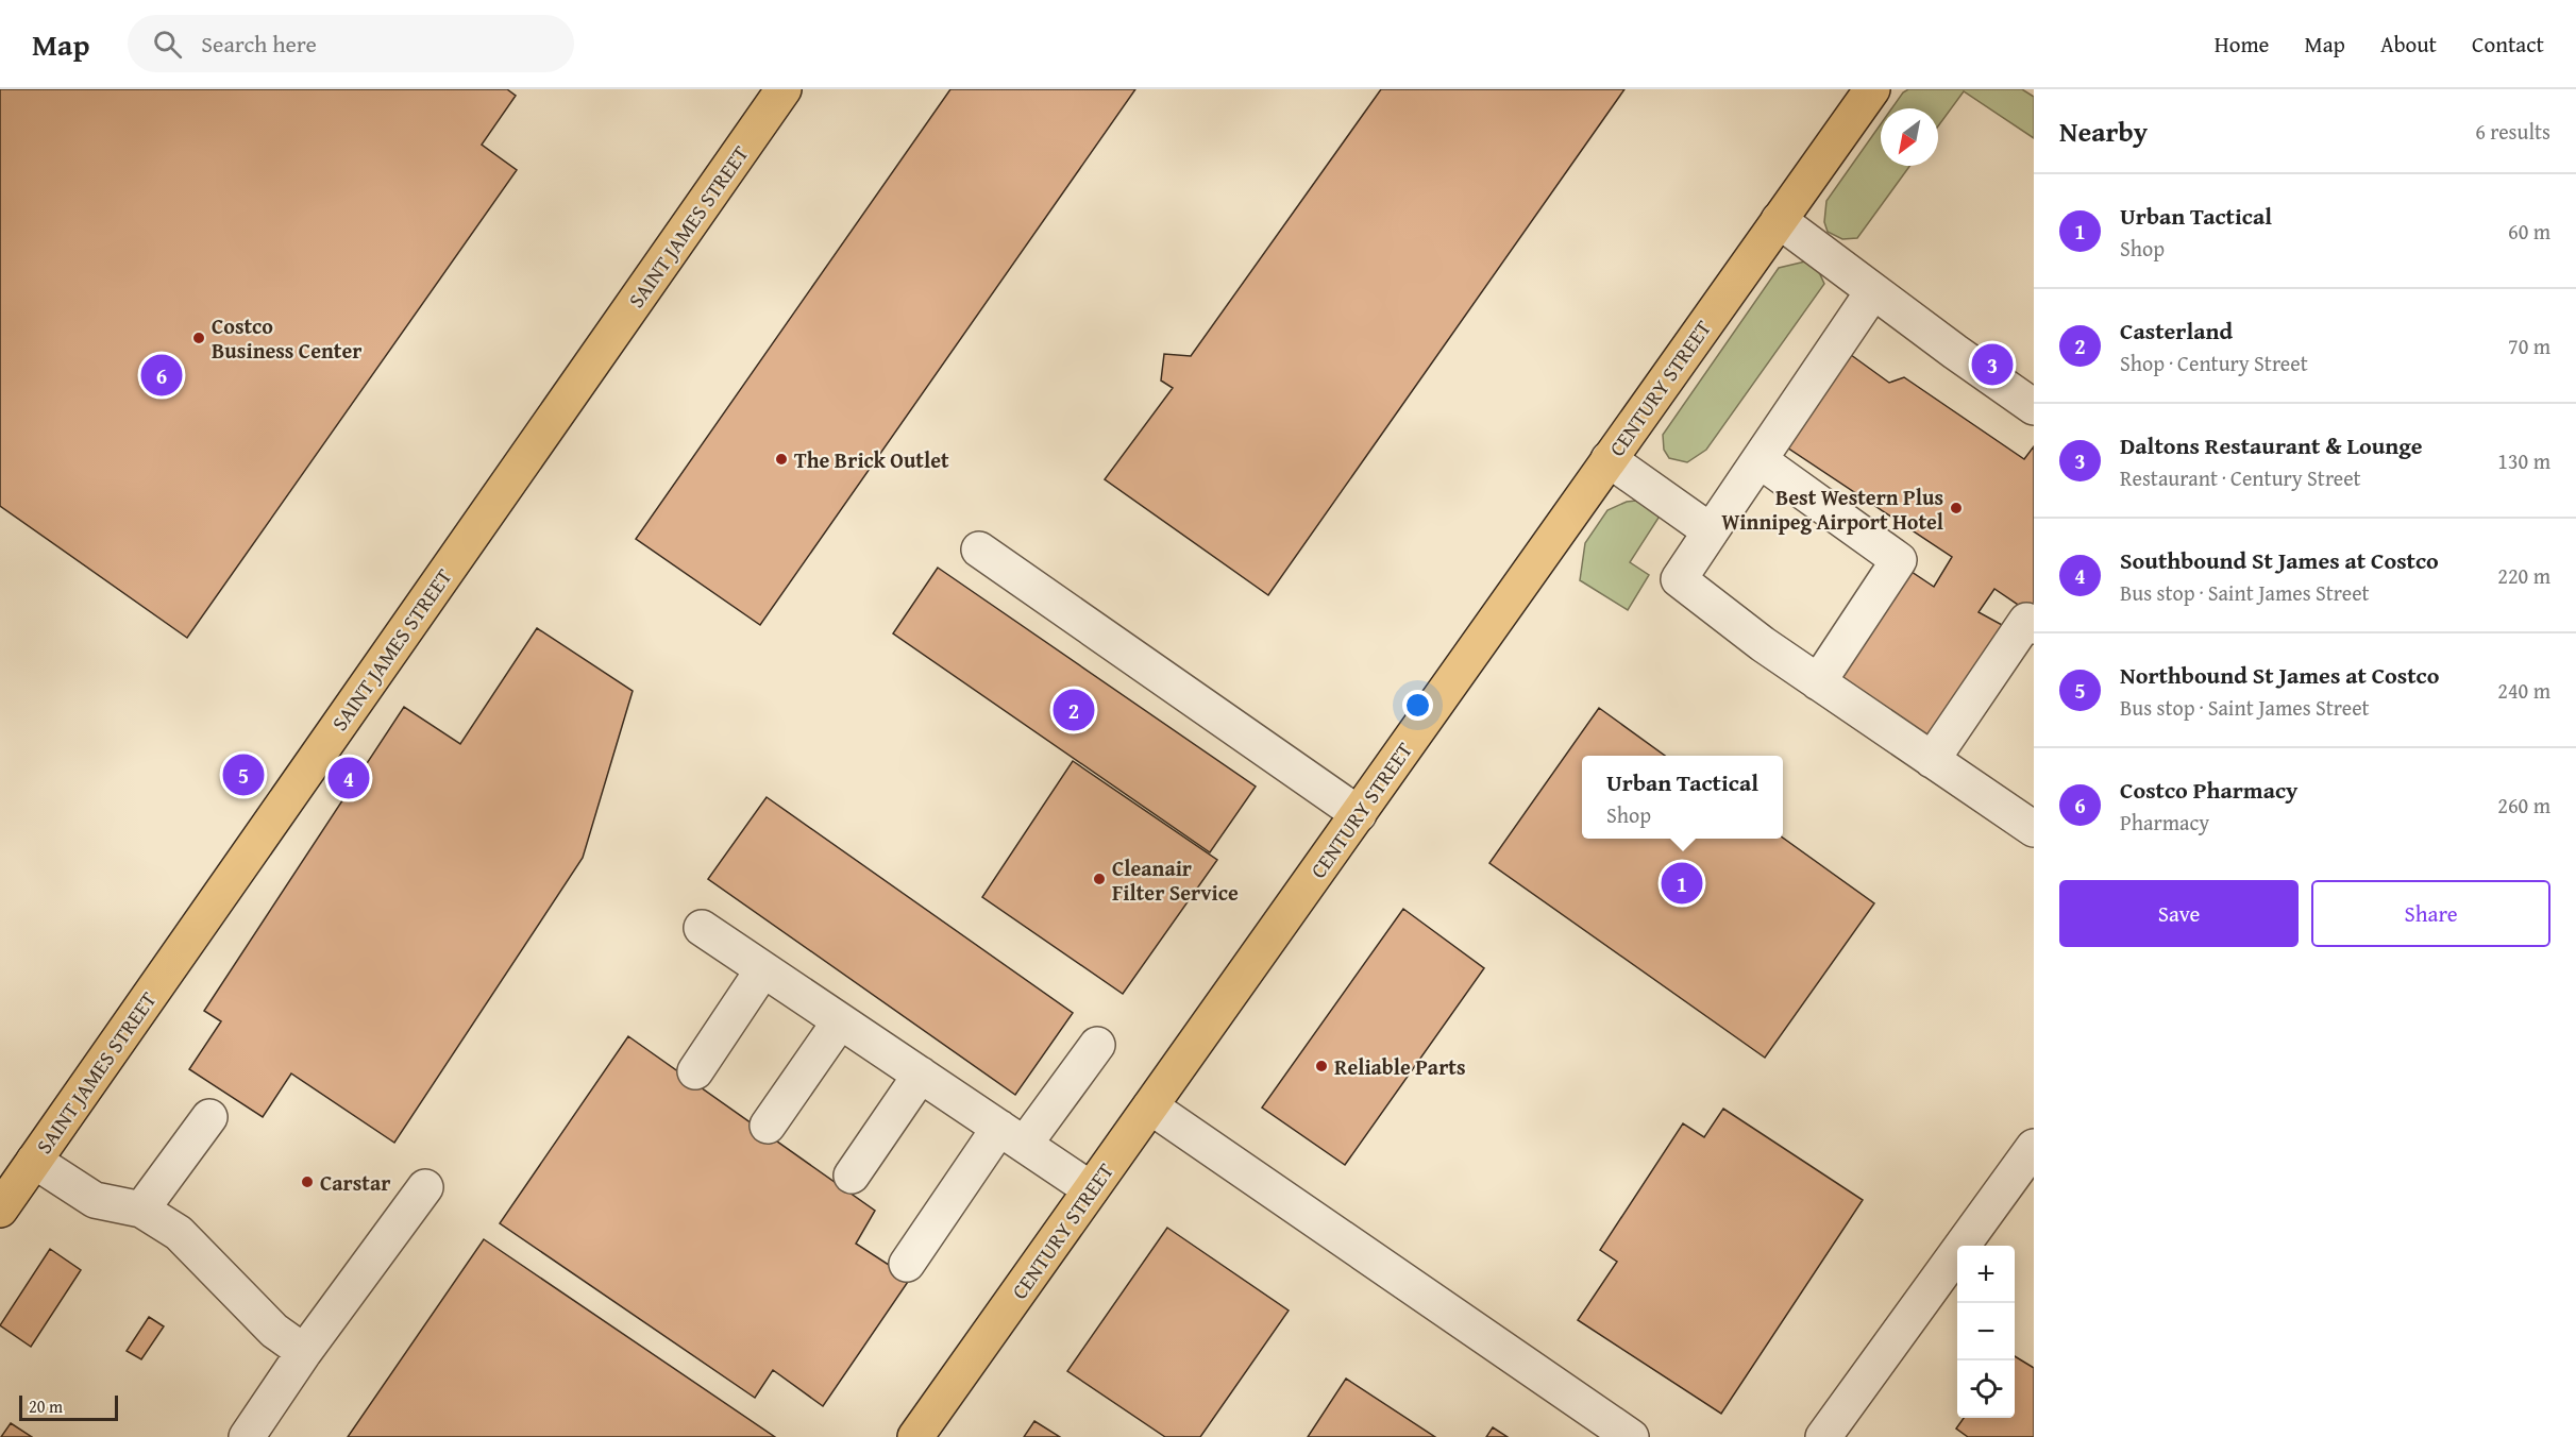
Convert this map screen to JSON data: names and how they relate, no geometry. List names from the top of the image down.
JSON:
{
  "streets": {
    "main road": ["SAINT JAMES STREET", "CENTURY STREET"]
  },
  "places": [
    "Costco Business Center",
    "The Brick Outlet",
    "Best Western Plus Winnipeg Airport Hotel",
    "Cleanair Filter Service",
    "Reliable Parts",
    "Carstar"
  ],
  "scale_bar": "20 m",
  "north": "bottom left",
  "page": {
    "header": "Map",
    "search": "Search here",
    "nav": [
      "Home",
      "Map",
      "About",
      "Contact"
    ],
    "heading": ["Nearby", "6 results"],
    "list": [
      {
        "mark": "1",
        "name": "Urban Tactical",
        "note": "Shop",
        "value": "60 m"
      },
      {
        "mark": "2",
        "name": "Casterland",
        "note": "Shop · Century Street",
        "value": "70 m"
      },
      {
        "mark": "3",
        "name": "Daltons Restaurant & Lounge",
        "note": "Restaurant · Century Street",
        "value": "130 m"
      },
      {
        "mark": "4",
        "name": "Southbound St James at Costco",
        "note": "Bus stop · Saint James Street",
        "value": "220 m"
      },
      {
        "mark": "5",
        "name": "Northbound St James at Costco",
        "note": "Bus stop · Saint James Street",
        "value": "240 m"
      },
      {
        "mark": "6",
        "name": "Costco Pharmacy",
        "note": "Pharmacy",
        "value": "260 m"
      }
    ],
    "pins": [
      "3",
      "6",
      "2",
      "5",
      "4",
      "1"
    ],
    "popup": ["Urban Tactical", "Shop"],
    "buttons": ["Save", "Share"],
    "map_buttons": ["+", "−"],
    "scale": "20 m"
  }
}
